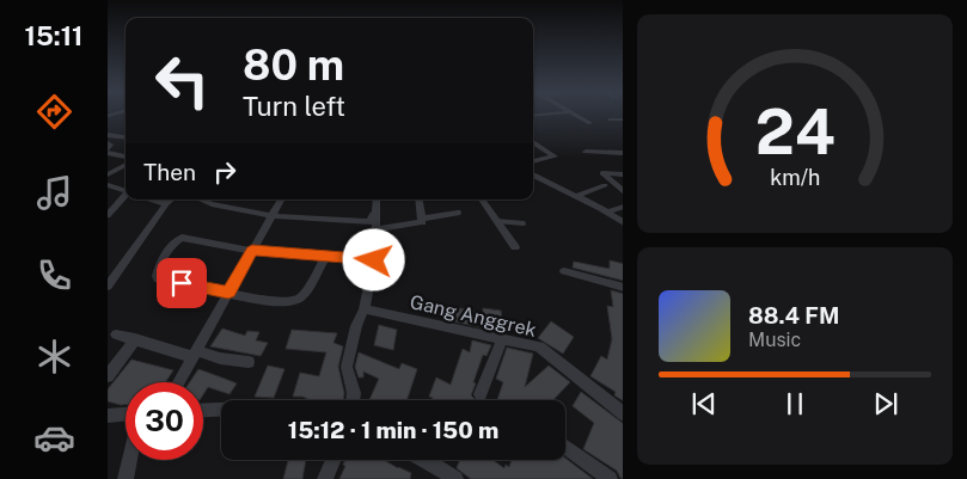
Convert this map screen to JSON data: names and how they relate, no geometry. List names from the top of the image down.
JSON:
{
  "streets": {
    "street": ["Gang Anggrek"]
  },
  "page": {
    "tabs": "15:11",
    "turn": ["80 m", "Turn left"],
    "then": "Then",
    "song": ["88.4 FM", "Music"],
    "limit": "30",
    "trip": "15:12 · 1 min · 150 m",
    "gauge": ["24", "km/h"]
  }
}
